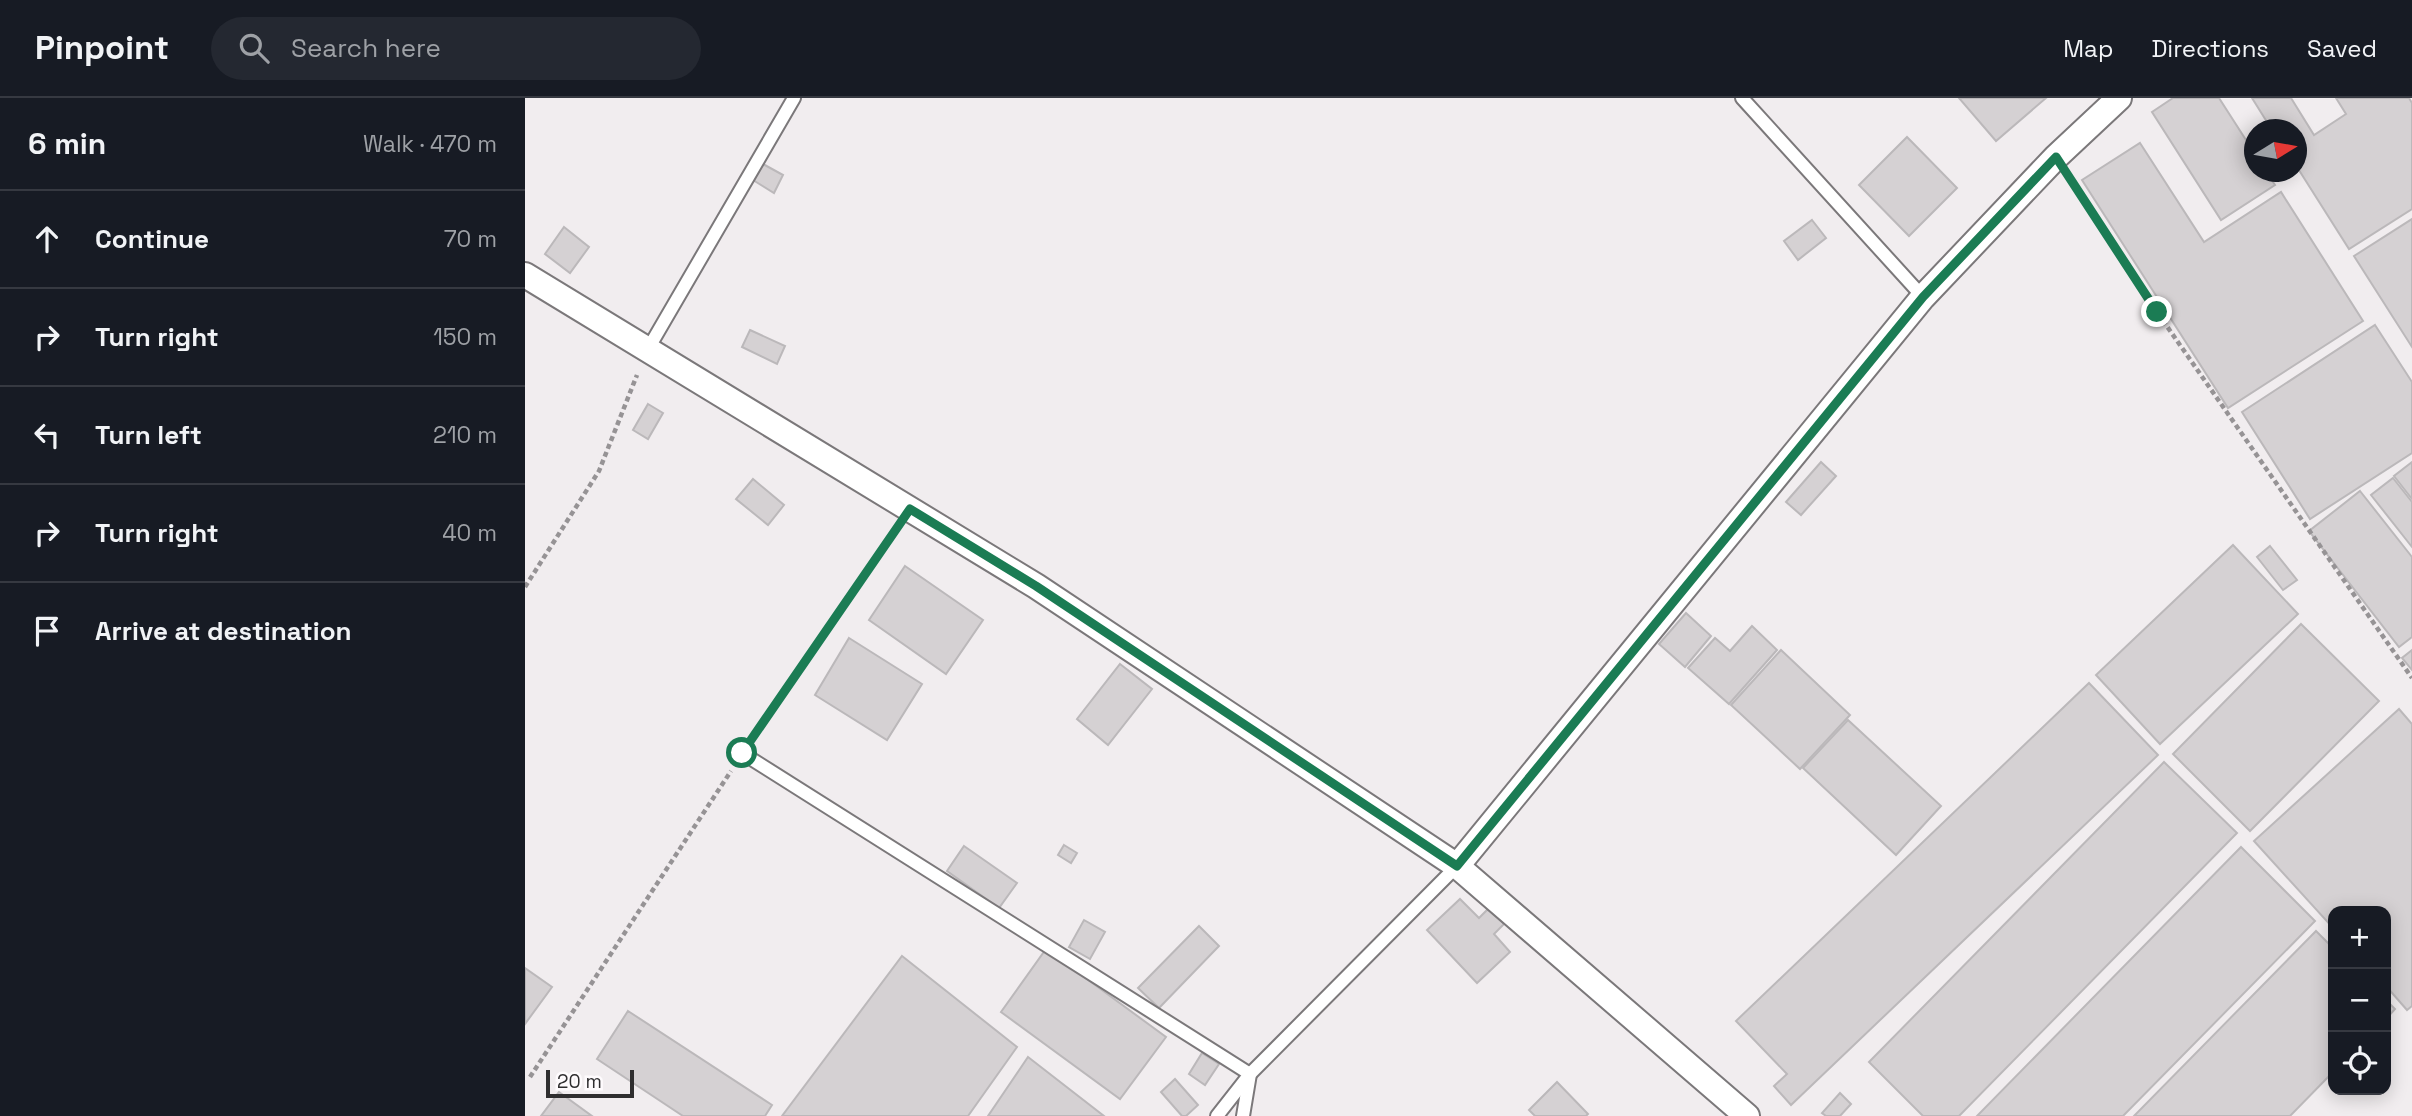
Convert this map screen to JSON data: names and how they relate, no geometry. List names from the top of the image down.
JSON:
{
  "scale_bar": "20 m",
  "north": "right",
  "page": {
    "header": "Pinpoint",
    "search": "Search here",
    "nav": ["Map", "Directions", "Saved"],
    "heading": ["6 min", "Walk · 470 m"],
    "list": [
      ["Continue", "70 m"],
      ["Turn right", "150 m"],
      ["Turn left", "210 m"],
      ["Turn right", "40 m"],
      "Arrive at destination"
    ],
    "map_buttons": ["+", "−"],
    "scale": "20 m"
  }
}
